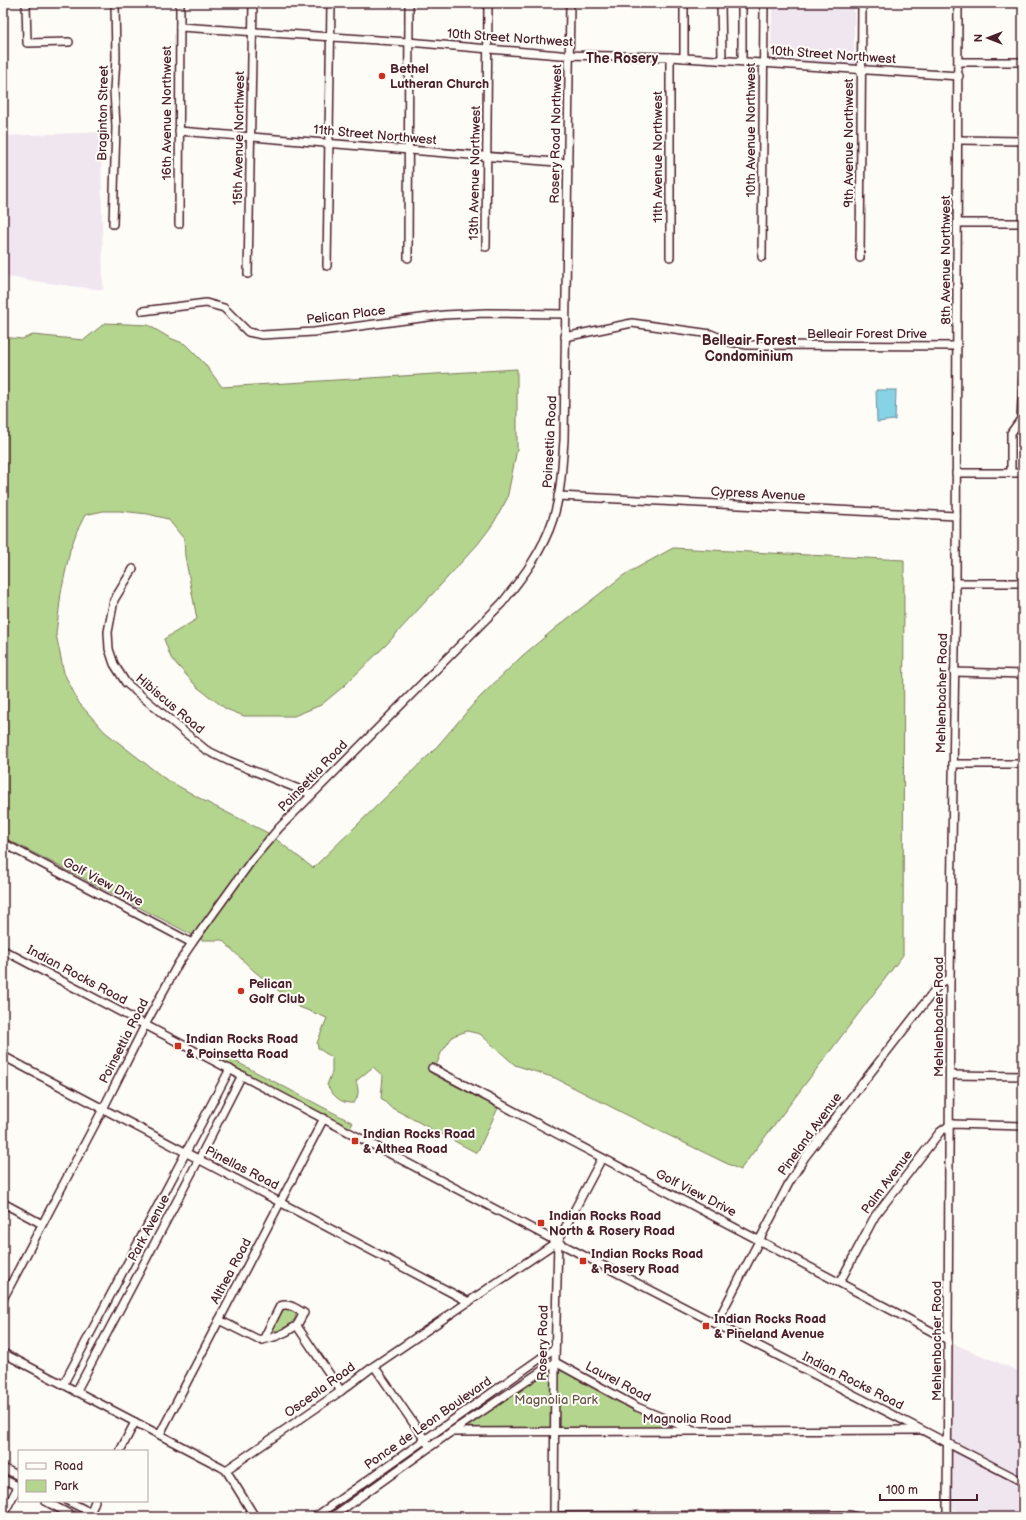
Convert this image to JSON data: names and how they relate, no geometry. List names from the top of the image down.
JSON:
{
  "streets": {
    "street": [
      "10th Street Northwest",
      "Braginton Street",
      "16th Avenue Northwest",
      "10th Avenue Northwest",
      "Rosery Road Northwest",
      "11th Street Northwest",
      "15th Avenue Northwest",
      "9th Avenue Northwest",
      "11th Avenue Northwest",
      "13th Avenue Northwest",
      "8th Avenue Northwest",
      "Pelican Place",
      "Belleair Forest Drive",
      "Poinsettia Road",
      "Cypress Avenue",
      "Mehlenbacher Road",
      "Hibiscus Road",
      "Golf View Drive",
      "Indian Rocks Road",
      "Pineland Avenue",
      "Pinellas Road",
      "Palm Avenue",
      "Park Avenue",
      "Althea Road",
      "Rosery Road",
      "Laurel Road",
      "Osceola Road",
      "Magnolia Road",
      "Ponce de Leon Boulevard"
    ]
  },
  "crossings": [
    ["10th Street Northwest", "16th Avenue Northwest"],
    ["10th Street Northwest", "10th Avenue Northwest"],
    ["10th Street Northwest", "Rosery Road Northwest"],
    ["10th Street Northwest", "15th Avenue Northwest"],
    ["10th Street Northwest", "9th Avenue Northwest"],
    ["10th Street Northwest", "11th Avenue Northwest"],
    ["10th Street Northwest", "13th Avenue Northwest"],
    ["10th Street Northwest", "8th Avenue Northwest"],
    ["16th Avenue Northwest", "11th Street Northwest"],
    ["Rosery Road Northwest", "11th Street Northwest"],
    ["Rosery Road Northwest", "Poinsettia Road"],
    ["11th Street Northwest", "15th Avenue Northwest"],
    ["11th Street Northwest", "13th Avenue Northwest"],
    ["8th Avenue Northwest", "Belleair Forest Drive"],
    ["8th Avenue Northwest", "Cypress Avenue"],
    ["8th Avenue Northwest", "Mehlenbacher Road"],
    ["Pelican Place", "Poinsettia Road"],
    ["Belleair Forest Drive", "Poinsettia Road"],
    ["Poinsettia Road", "Cypress Avenue"],
    ["Poinsettia Road", "Hibiscus Road"],
    ["Poinsettia Road", "Golf View Drive"],
    ["Poinsettia Road", "Indian Rocks Road"],
    ["Poinsettia Road", "Pinellas Road"],
    ["Cypress Avenue", "Mehlenbacher Road"],
    ["Mehlenbacher Road", "Golf View Drive"],
    ["Mehlenbacher Road", "Indian Rocks Road"],
    ["Mehlenbacher Road", "Pineland Avenue"],
    ["Mehlenbacher Road", "Palm Avenue"],
    ["Golf View Drive", "Pineland Avenue"],
    ["Golf View Drive", "Palm Avenue"],
    ["Golf View Drive", "Osceola Road"],
    ["Indian Rocks Road", "Pineland Avenue"],
    ["Indian Rocks Road", "Park Avenue"],
    ["Indian Rocks Road", "Althea Road"],
    ["Indian Rocks Road", "Rosery Road"],
    ["Indian Rocks Road", "Osceola Road"],
    ["Indian Rocks Road", "Magnolia Road"],
    ["Pinellas Road", "Park Avenue"],
    ["Pinellas Road", "Althea Road"],
    ["Pinellas Road", "Osceola Road"],
    ["Rosery Road", "Laurel Road"],
    ["Rosery Road", "Osceola Road"],
    ["Rosery Road", "Magnolia Road"],
    ["Rosery Road", "Ponce de Leon Boulevard"],
    ["Laurel Road", "Magnolia Road"],
    ["Laurel Road", "Ponce de Leon Boulevard"],
    ["Magnolia Road", "Ponce de Leon Boulevard"]
  ],
  "districts": ["The Rosery", "Belleair Forest Condominium"],
  "parks": ["Magnolia Park"],
  "places": {
    "other": ["Bethel Lutheran Church", "Pelican Golf Club"],
    "transit": [
      "Indian Rocks Road & Poinsetta Road",
      "Indian Rocks Road & Althea Road",
      "Indian Rocks Road North & Rosery Road",
      "Indian Rocks Road & Rosery Road",
      "Indian Rocks Road & Pineland Avenue"
    ]
  },
  "legend": ["Road", "Park"],
  "scale_bar": "100 m",
  "north": "left"
}
